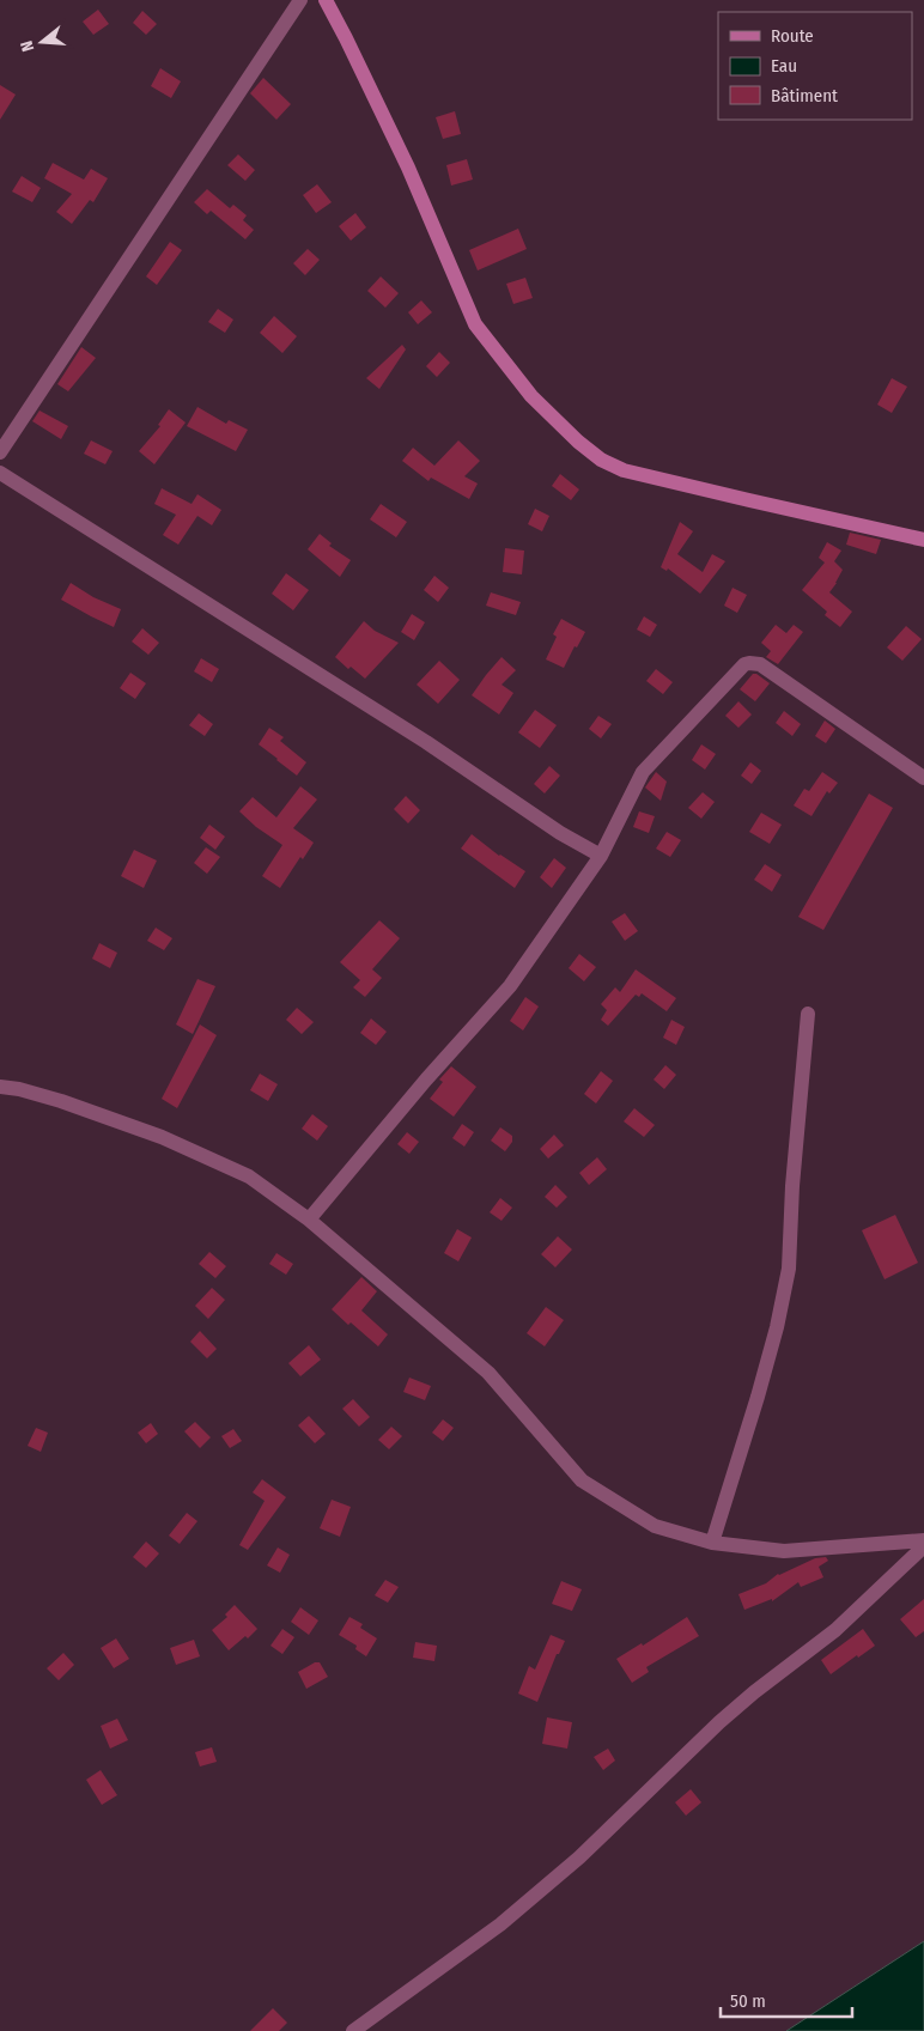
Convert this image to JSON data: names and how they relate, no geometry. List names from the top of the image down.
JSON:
{
  "legend": ["Route", "Eau", "Bâtiment"],
  "scale_bar": "50 m",
  "north": "left"
}
